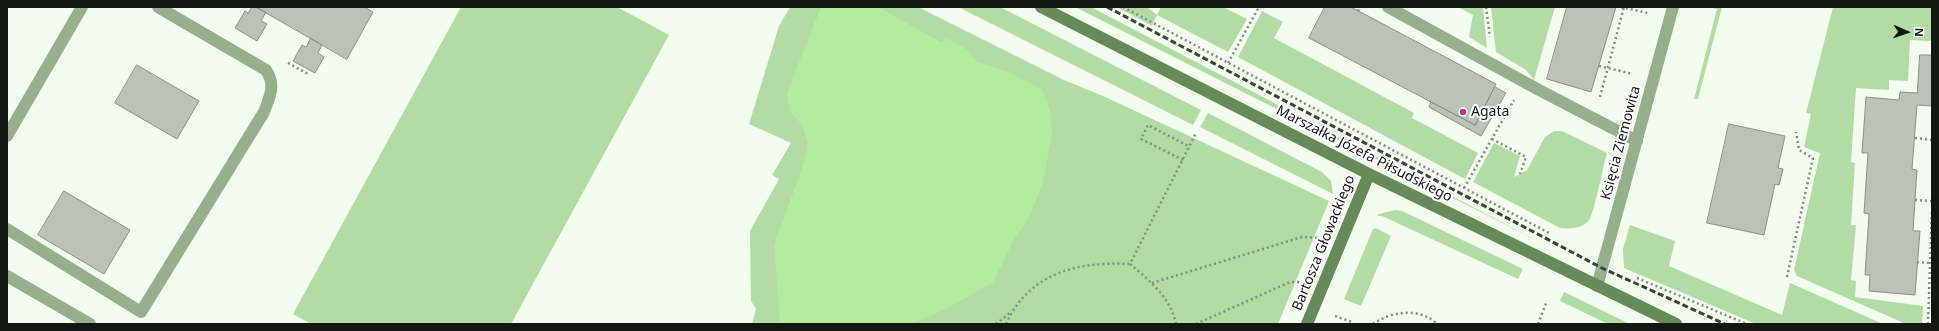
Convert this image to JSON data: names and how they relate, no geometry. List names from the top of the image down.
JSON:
{
  "streets": {
    "main road": ["Marszałka Józefa Piłsudskiego", "Bartosza Głowackiego"],
    "street": ["Księcia Ziemowita"]
  },
  "crossings": [
    ["Księcia Ziemowita", "Marszałka Józefa Piłsudskiego"],
    ["Marszałka Józefa Piłsudskiego", "Bartosza Głowackiego"]
  ],
  "places": ["Agata"],
  "north": "right"
}
